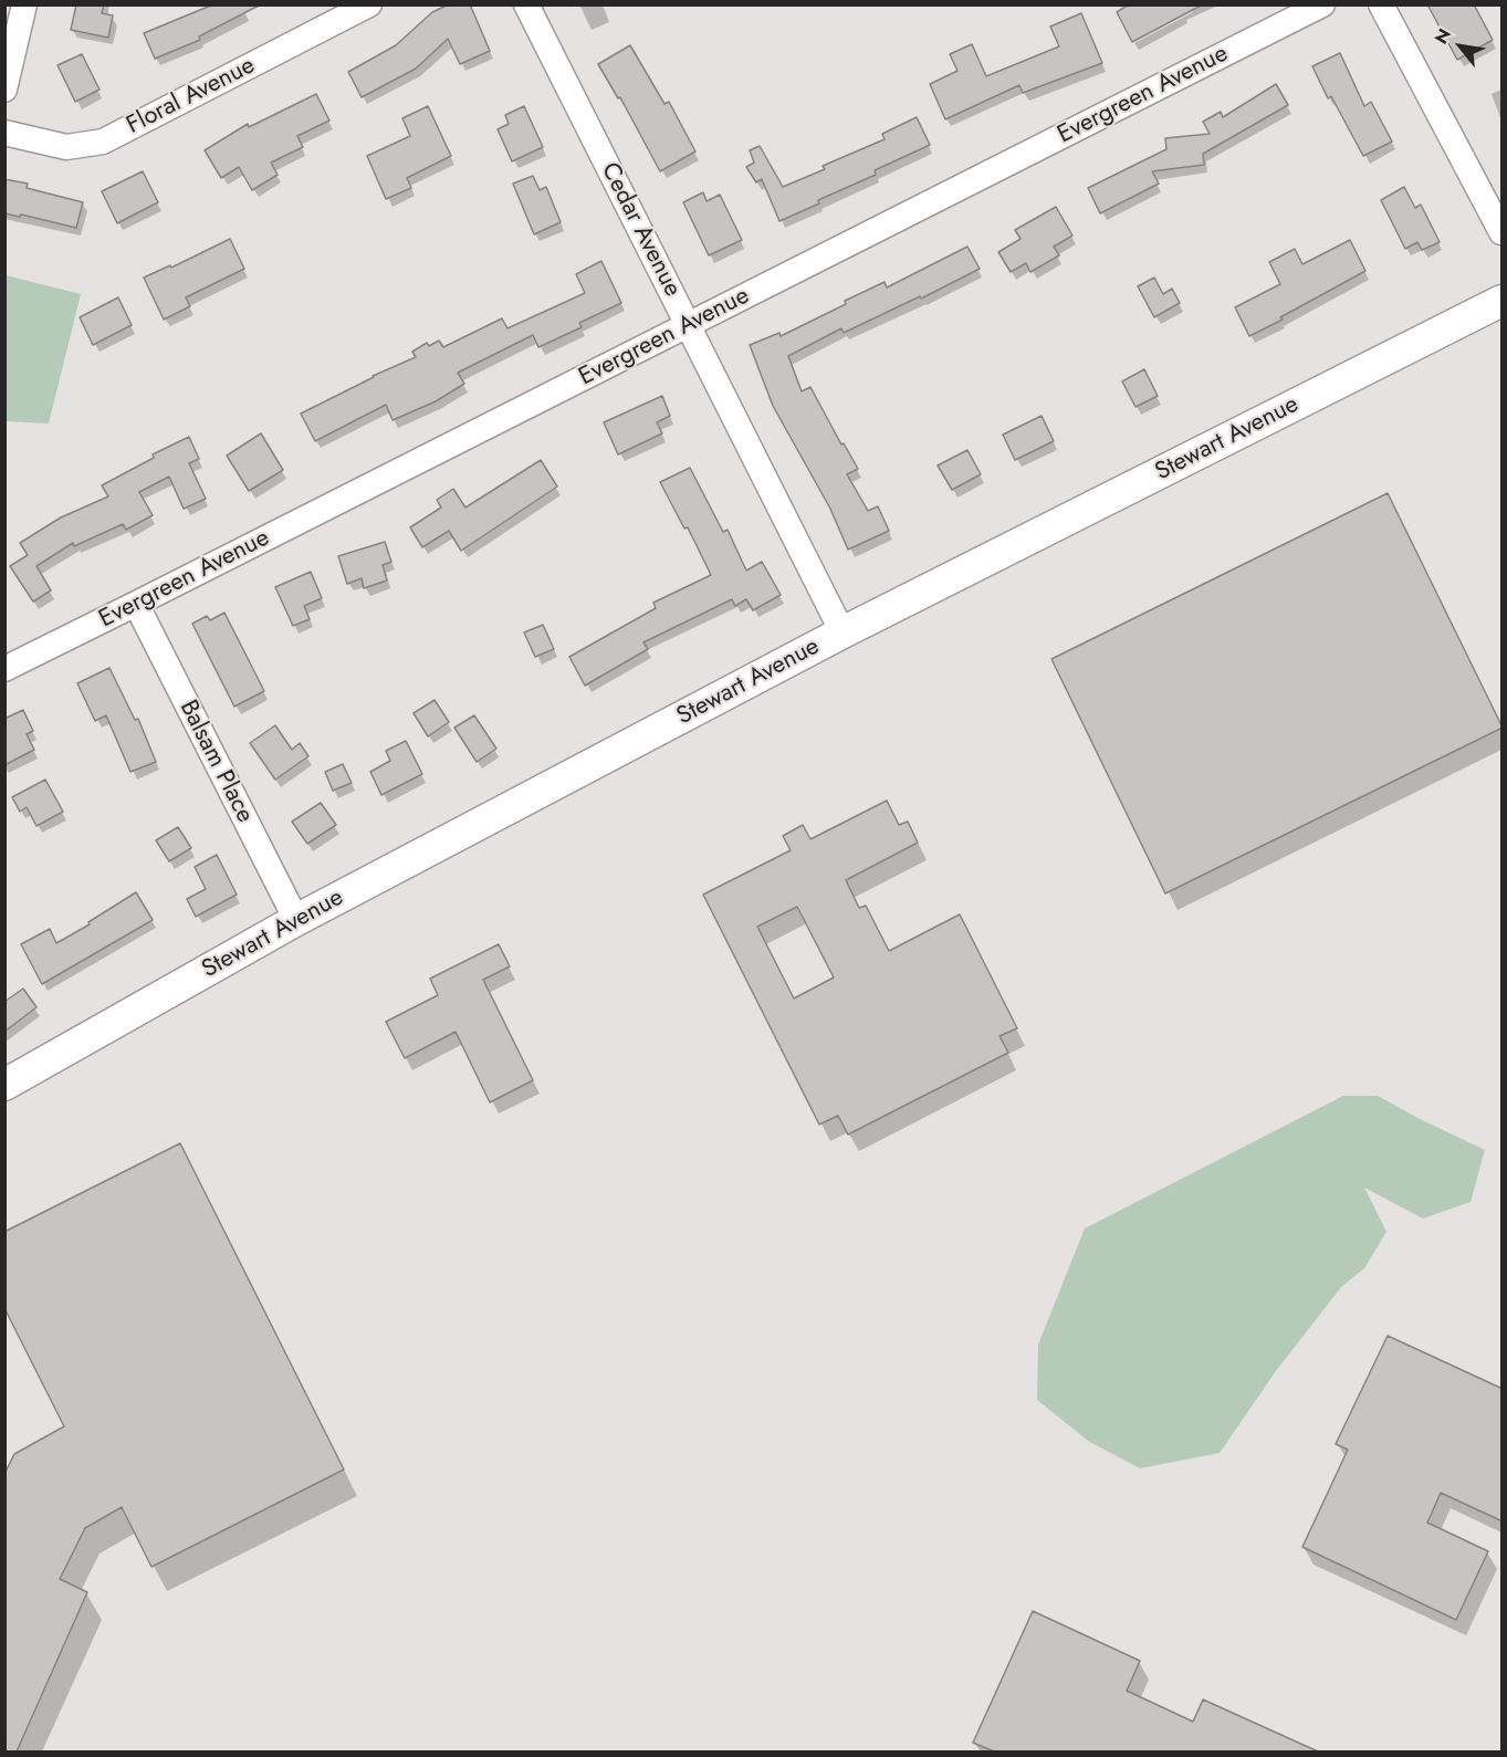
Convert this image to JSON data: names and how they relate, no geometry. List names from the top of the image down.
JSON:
{
  "streets": {
    "main road": ["Stewart Avenue"],
    "street": [
      "Evergreen Avenue",
      "Floral Avenue",
      "Cedar Avenue",
      "Balsam Place"
    ]
  },
  "crossings": [
    ["Evergreen Avenue", "Cedar Avenue"],
    ["Evergreen Avenue", "Balsam Place"],
    ["Cedar Avenue", "Stewart Avenue"],
    ["Stewart Avenue", "Balsam Place"]
  ],
  "north": "top left"
}
